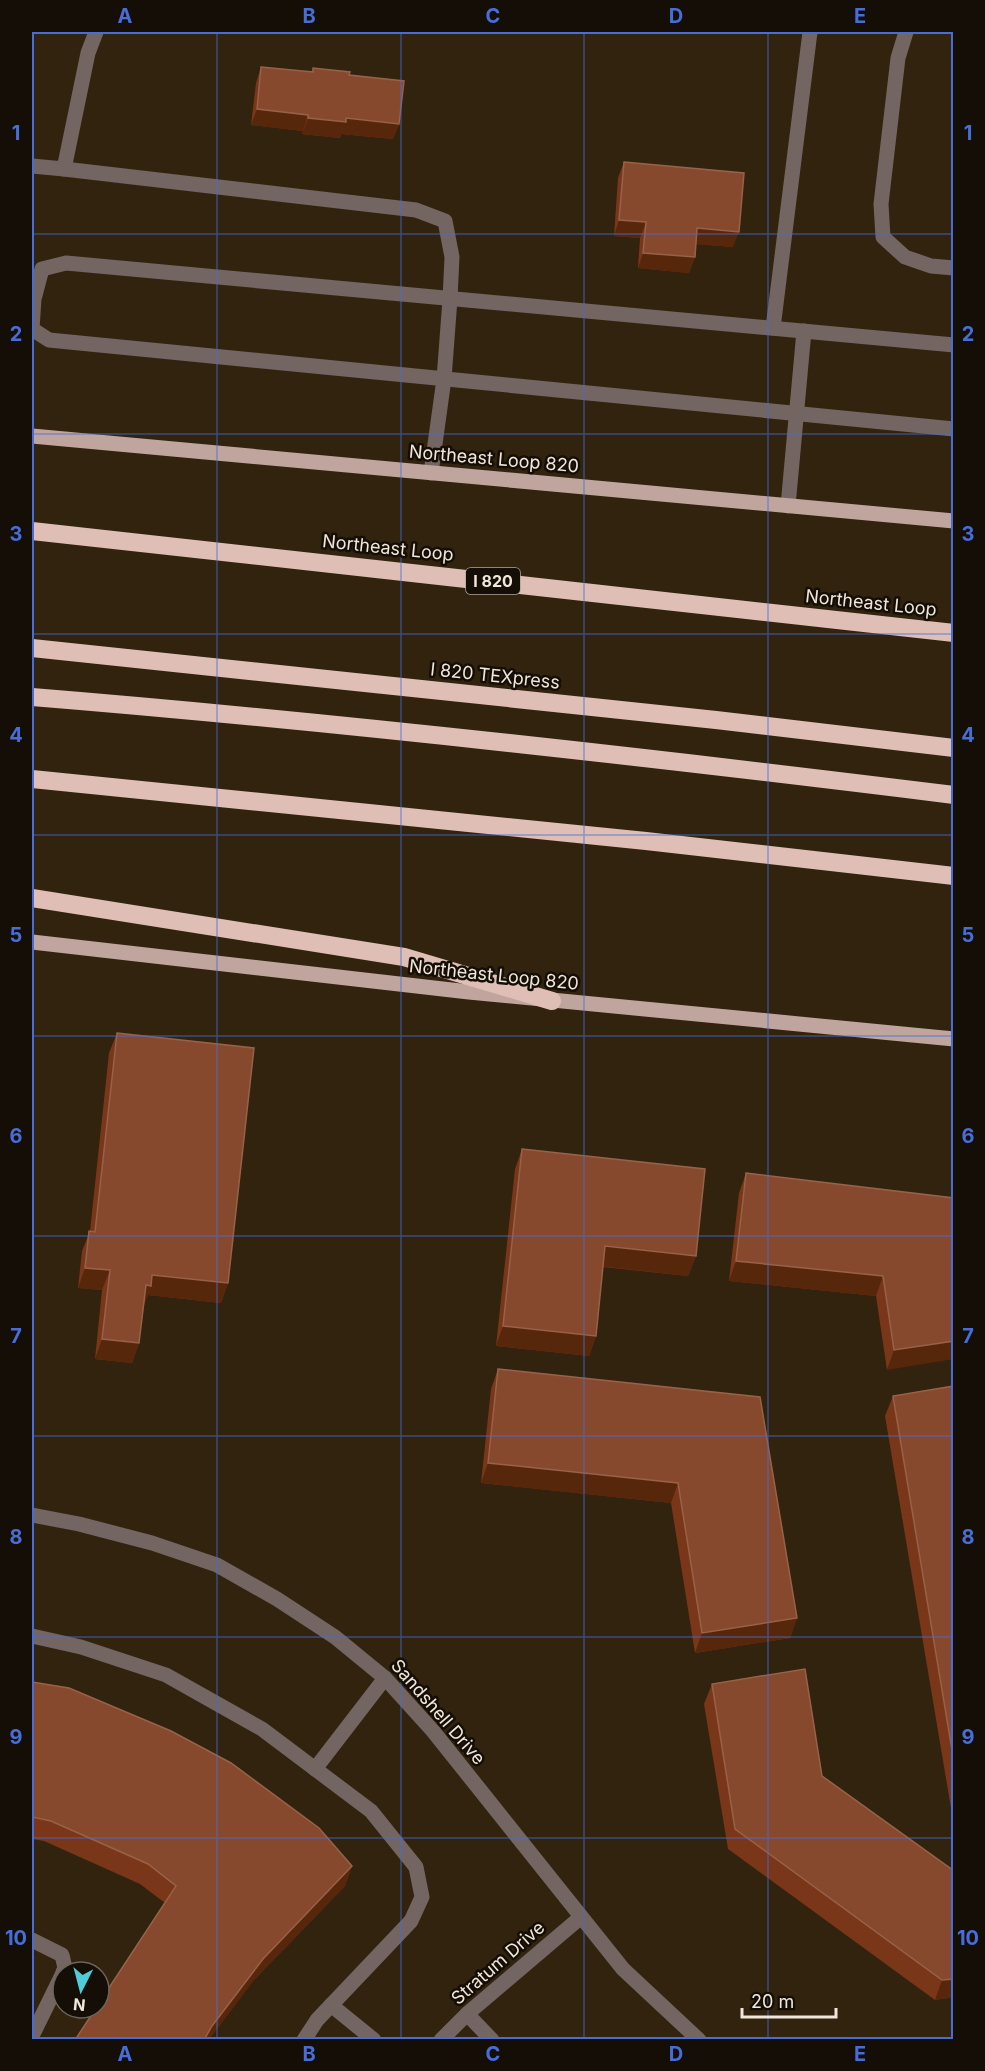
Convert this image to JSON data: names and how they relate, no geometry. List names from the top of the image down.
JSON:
{
  "streets": {
    "highway": ["Northeast Loop", "I 820", "I 820 TEXpress"],
    "main road": ["Northeast Loop 820"],
    "street": ["Sandshell Drive", "Stratum Drive"]
  },
  "crossings": [
    ["Sandshell Drive", "Stratum Drive"]
  ],
  "scale_bar": "20 m",
  "north": "bottom",
  "grid": {
    "columns": [
      "A",
      "B",
      "C",
      "D",
      "E"
    ],
    "rows": [
      "1",
      "2",
      "3",
      "4",
      "5",
      "6",
      "7",
      "8",
      "9",
      "10"
    ]
  }
}
